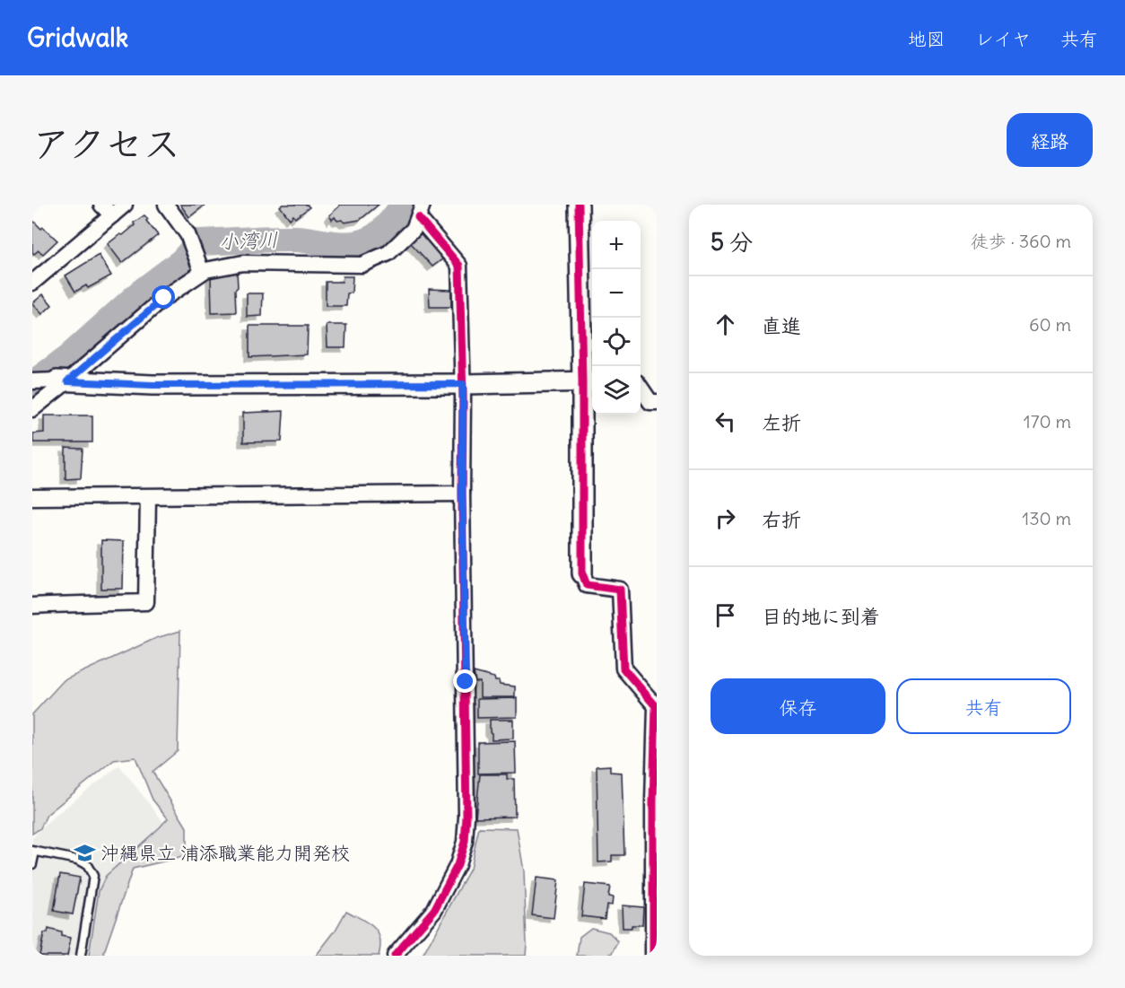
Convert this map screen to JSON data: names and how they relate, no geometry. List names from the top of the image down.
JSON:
{
  "water": ["小湾川"],
  "places": {
    "school or university": ["沖縄県立 浦添職業能力開発校"]
  },
  "page": {
    "header": "Gridwalk",
    "nav": ["地図", "レイヤ", "共有"],
    "title": "アクセス",
    "buttons": [
      "経路",
      ["保存", "共有"]
    ],
    "heading": ["5 分", "徒歩 · 360 m"],
    "map_buttons": ["+", "−"],
    "list": [
      ["直進", "60 m"],
      ["左折", "170 m"],
      ["右折", "130 m"],
      "目的地に到着"
    ]
  }
}
